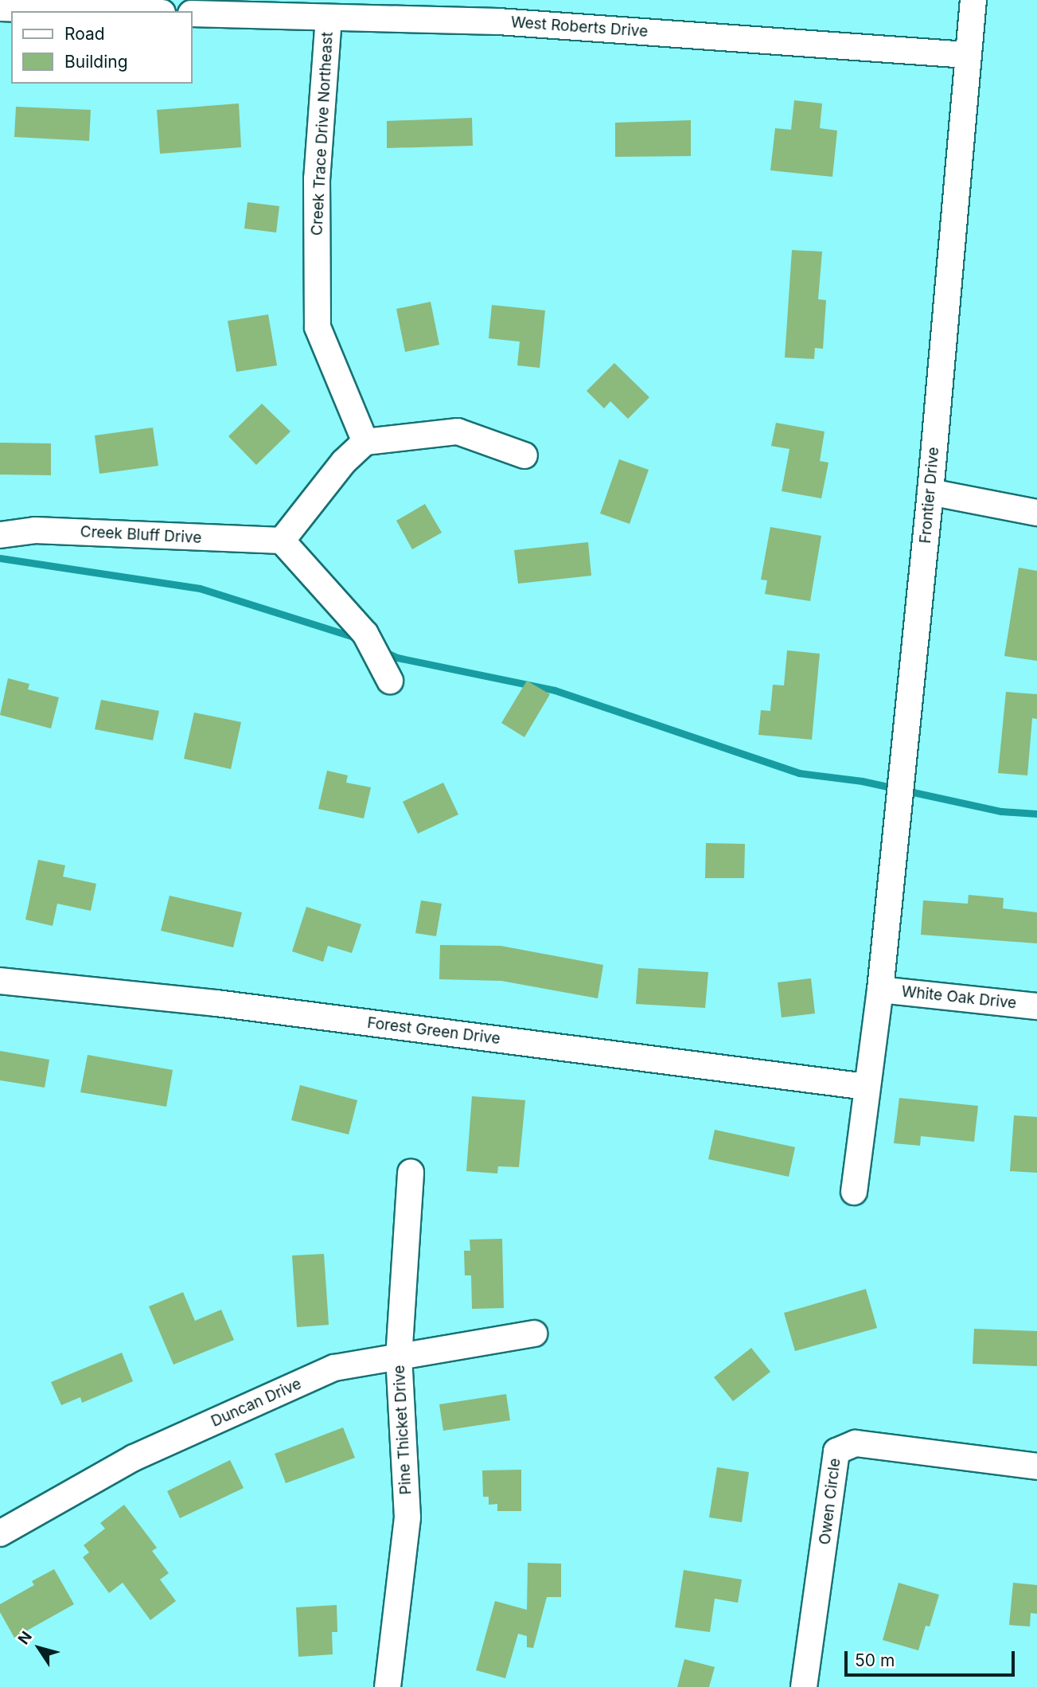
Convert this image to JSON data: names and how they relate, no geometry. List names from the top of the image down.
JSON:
{
  "streets": {
    "street": [
      "West Roberts Drive",
      "Creek Trace Drive Northeast",
      "Frontier Drive",
      "Creek Bluff Drive",
      "White Oak Drive",
      "Forest Green Drive",
      "Duncan Drive",
      "Pine Thicket Drive",
      "Owen Circle"
    ]
  },
  "crossings": [
    ["West Roberts Drive", "Creek Trace Drive Northeast"],
    ["West Roberts Drive", "Frontier Drive"],
    ["Frontier Drive", "White Oak Drive"],
    ["Frontier Drive", "Forest Green Drive"],
    ["Duncan Drive", "Pine Thicket Drive"]
  ],
  "legend": ["Road", "Building"],
  "scale_bar": "50 m",
  "north": "top left"
}
